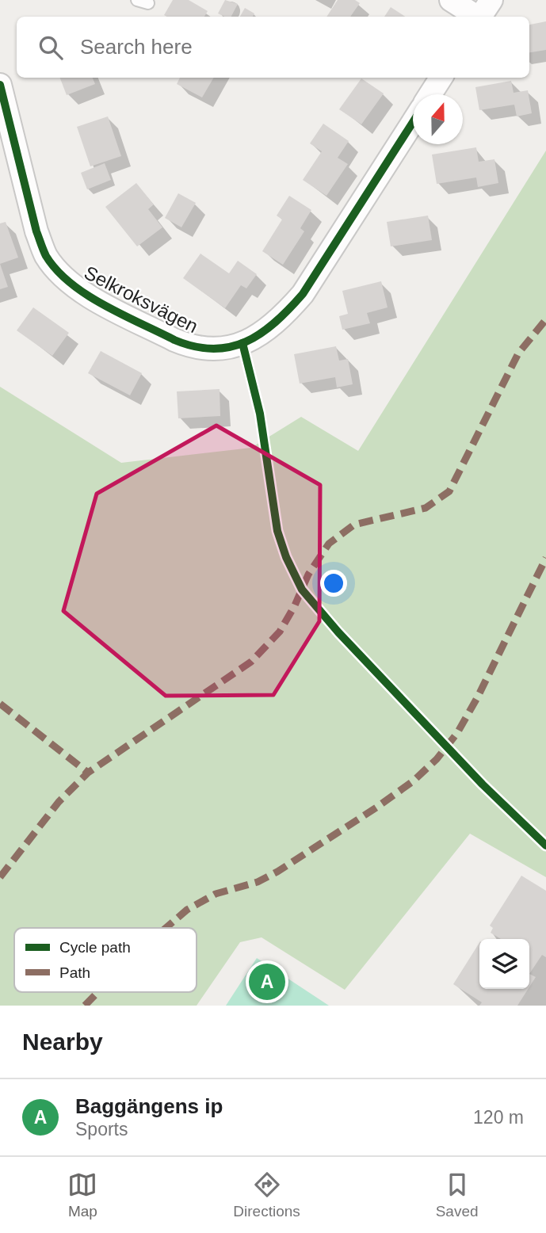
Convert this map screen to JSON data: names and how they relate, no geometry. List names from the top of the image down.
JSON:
{
  "streets": {
    "street": ["Selkroksvägen"]
  },
  "legend": ["Cycle path", "Path"],
  "north": "top",
  "page": {
    "search": "Search here",
    "pins": "A",
    "heading": "Nearby",
    "list": [
      {
        "mark": "A",
        "name": "Baggängens ip",
        "note": "Sports",
        "value": "120 m"
      }
    ],
    "nav": ["Map", "Directions", "Saved"]
  }
}
